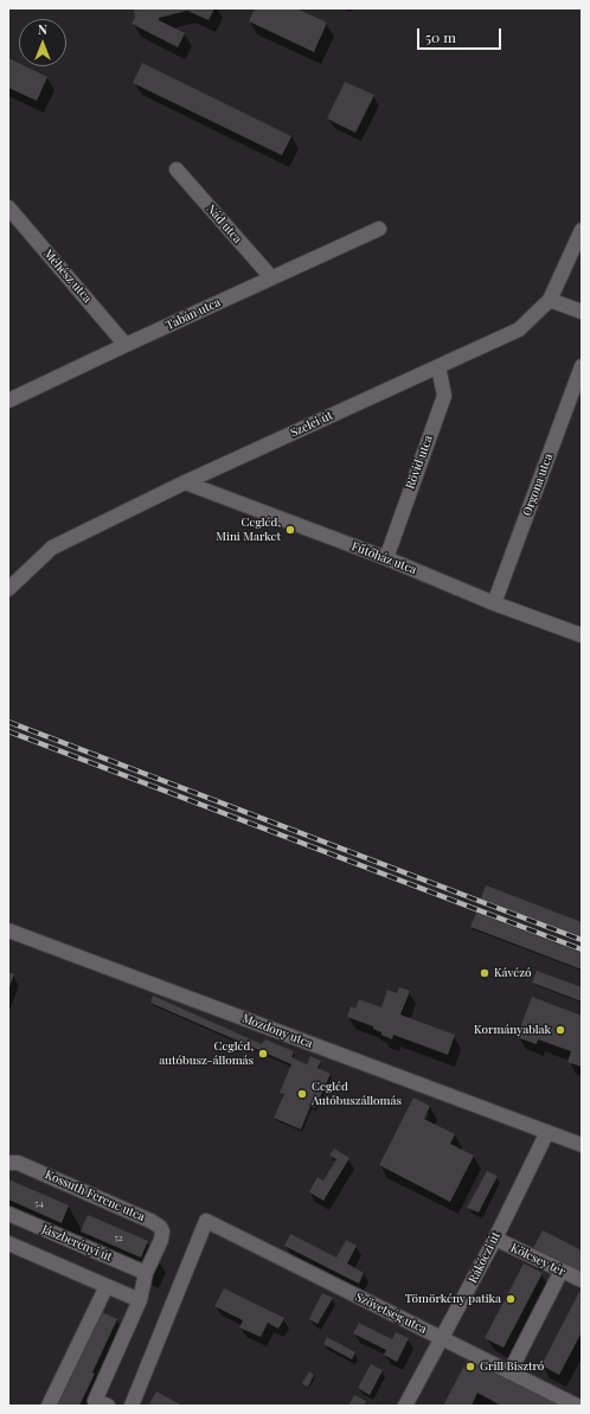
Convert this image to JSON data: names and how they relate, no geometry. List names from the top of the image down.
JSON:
{
  "streets": {
    "street": [
      "Nád utca",
      "Méhész utca",
      "Tabán utca",
      "Szelei út",
      "Rövid utca",
      "Orgona utca",
      "Fűtőház utca",
      "Mozdony utca",
      "Kossuth Ferenc utca",
      "Jászberényi út",
      "Rákóczi út",
      "Kölcsey tér",
      "Szövetség utca"
    ]
  },
  "crossings": [
    ["Nád utca", "Tabán utca"],
    ["Méhész utca", "Tabán utca"],
    ["Szelei út", "Rövid utca"],
    ["Szelei út", "Fűtőház utca"],
    ["Rövid utca", "Fűtőház utca"],
    ["Orgona utca", "Fűtőház utca"],
    ["Mozdony utca", "Rákóczi út"],
    ["Kossuth Ferenc utca", "Jászberényi út"],
    ["Rákóczi út", "Kölcsey tér"],
    ["Rákóczi út", "Szövetség utca"]
  ],
  "places": [
    "Cegléd, Mini Market",
    "Kávézó",
    "Kormányablak",
    "Cegléd, autóbusz-állomás",
    "Cegléd Autóbuszállomás",
    "Tömörkény patika",
    "Grill Bisztró"
  ],
  "house_numbers": ["54", "52"],
  "scale_bar": "50 m",
  "north": "top"
}
